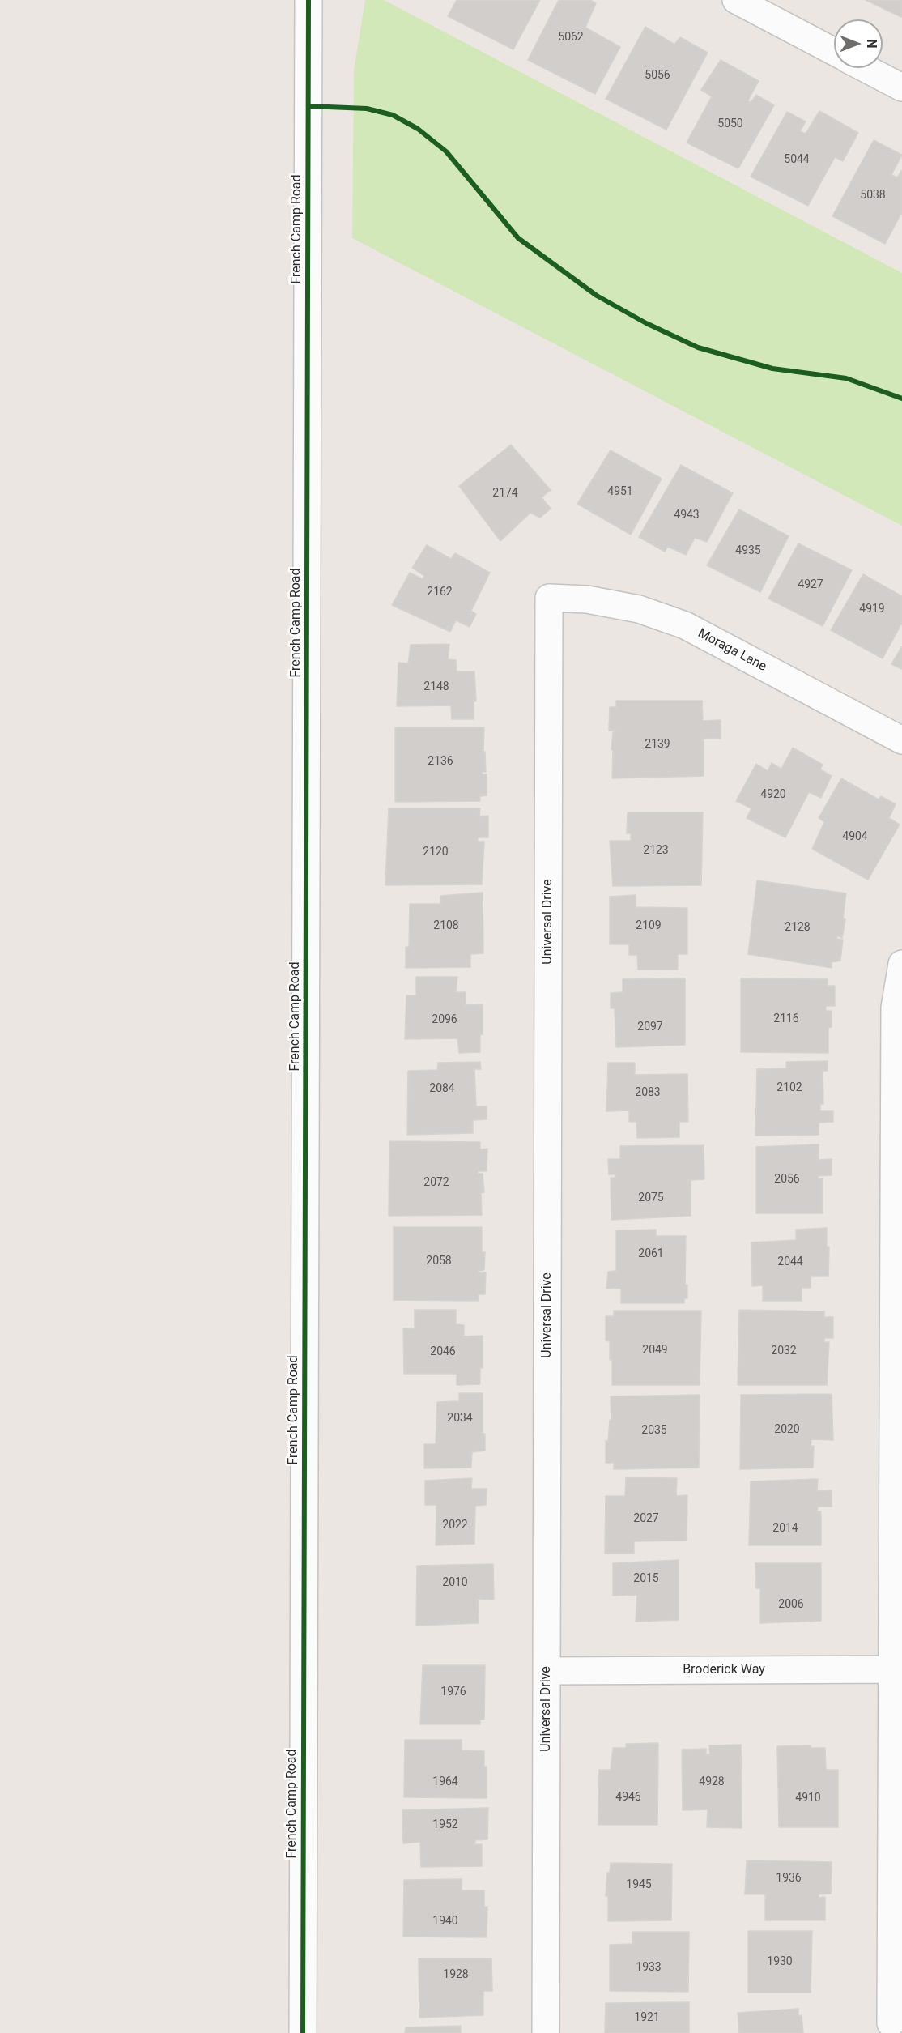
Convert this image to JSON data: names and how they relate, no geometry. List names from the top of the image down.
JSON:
{
  "streets": {
    "street": [
      "French Camp Road",
      "Moraga Lane",
      "Universal Drive",
      "Broderick Way"
    ]
  },
  "crossings": [
    ["Moraga Lane", "Universal Drive"],
    ["Universal Drive", "Broderick Way"]
  ],
  "house_numbers": [
    "5062",
    "5056",
    "5050",
    "5044",
    "5038",
    "4951",
    "2174",
    "4943",
    "4935",
    "4927",
    "2162",
    "4919",
    "2148",
    "2139",
    "2136",
    "4920",
    "4904",
    "2123",
    "2120",
    "2108",
    "2109",
    "2128",
    "2116",
    "2096",
    "2097",
    "2102",
    "2084",
    "2083",
    "2056",
    "2072",
    "2075",
    "2061",
    "2058",
    "2044",
    "2049",
    "2032",
    "2046",
    "2034",
    "2020",
    "2035",
    "2027",
    "2022",
    "2014",
    "2015",
    "2010",
    "2006",
    "1976",
    "1964",
    "4928",
    "4946",
    "4910",
    "1952",
    "1936",
    "1945",
    "1940",
    "1930",
    "1933",
    "1928",
    "1921"
  ],
  "north": "right"
}
